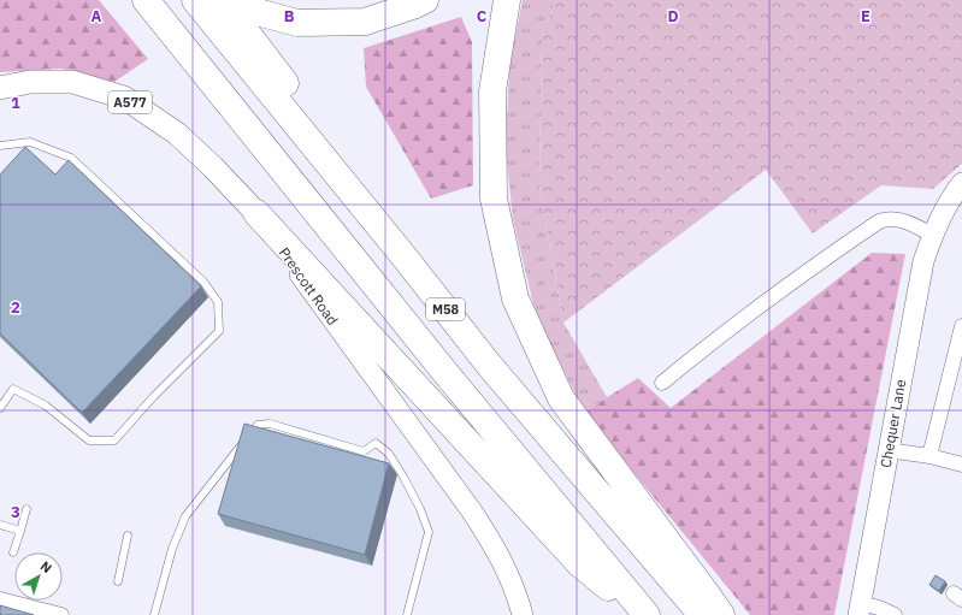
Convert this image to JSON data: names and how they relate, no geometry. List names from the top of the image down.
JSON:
{
  "streets": {
    "highway": ["M58"],
    "main road": ["A577", "Prescott Road"],
    "street": ["Chequer Lane"]
  },
  "north": "top right",
  "grid": {
    "columns": [
      "A",
      "B",
      "C",
      "D",
      "E"
    ],
    "rows": ["1", "2", "3"]
  }
}
